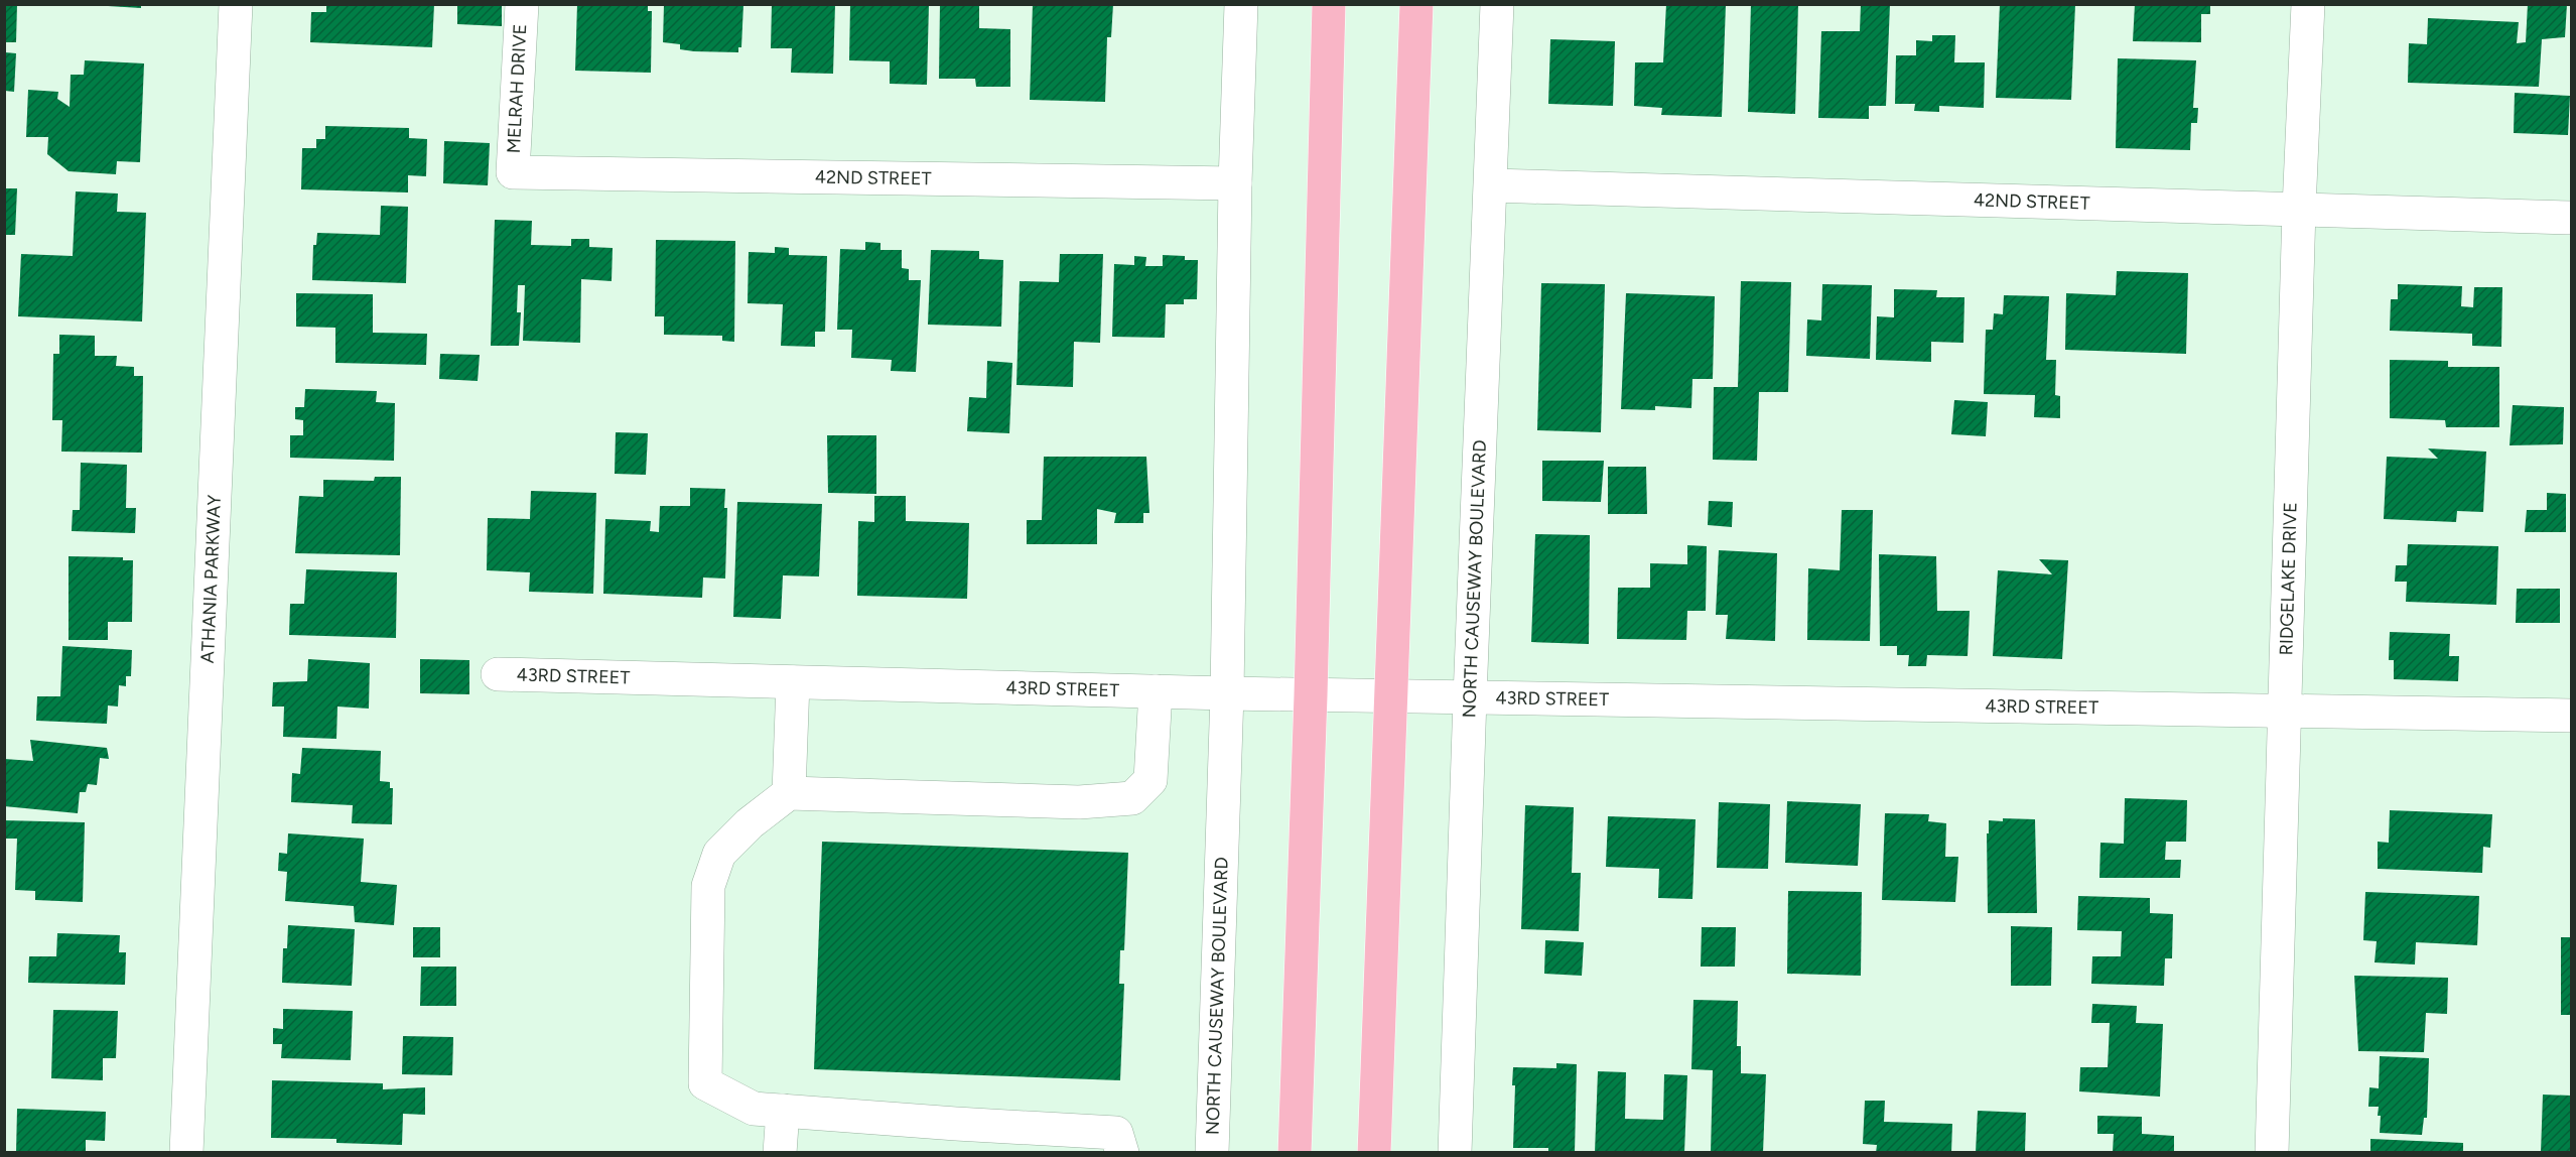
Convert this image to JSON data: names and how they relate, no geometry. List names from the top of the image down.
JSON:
{
  "streets": {
    "street": [
      "MELRAH DRIVE",
      "42ND STREET",
      "ATHANIA PARKWAY",
      "NORTH CAUSEWAY BOULEVARD",
      "RIDGELAKE DRIVE",
      "43RD STREET"
    ]
  },
  "crossings": [
    ["MELRAH DRIVE", "42ND STREET"],
    ["42ND STREET", "NORTH CAUSEWAY BOULEVARD"],
    ["42ND STREET", "RIDGELAKE DRIVE"],
    ["NORTH CAUSEWAY BOULEVARD", "43RD STREET"],
    ["RIDGELAKE DRIVE", "43RD STREET"]
  ]
}
